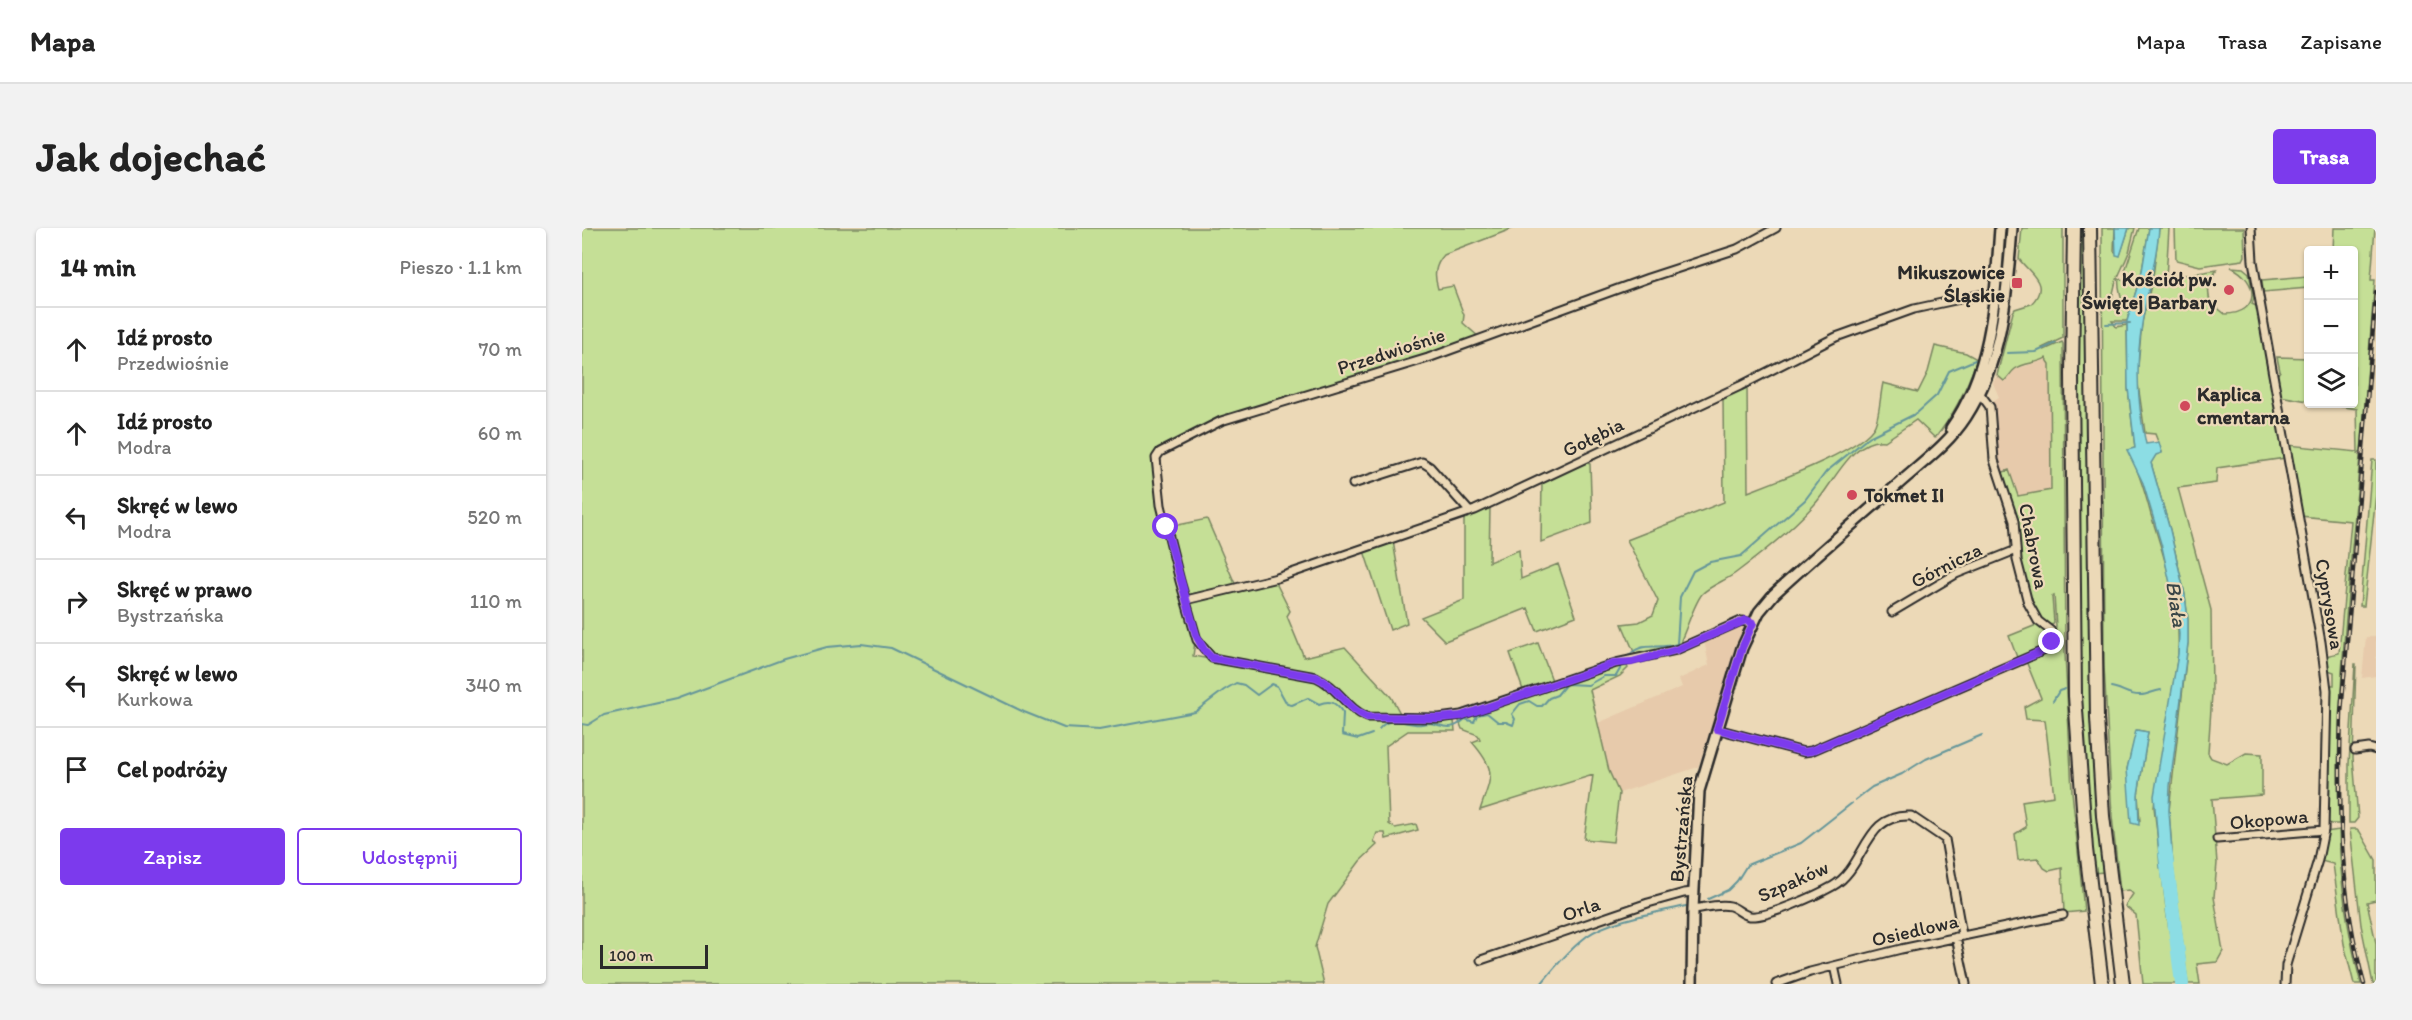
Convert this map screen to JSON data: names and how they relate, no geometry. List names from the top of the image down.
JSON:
{
  "streets": {
    "main road": ["Bystrzańska"],
    "street": [
      "Przedwiośnie",
      "Gołębia",
      "Chabrowa",
      "Górnicza",
      "Cyprysowa",
      "Okopowa",
      "Szpaków",
      "Orla",
      "Osiedlowa"
    ]
  },
  "crossings": [
    ["Przedwiośnie", "Gołębia"],
    ["Gołębia", "Bystrzańska"],
    ["Chabrowa", "Górnicza"],
    ["Chabrowa", "Bystrzańska"],
    ["Cyprysowa", "Okopowa"],
    ["Bystrzańska", "Szpaków"],
    ["Bystrzańska", "Orla"],
    ["Szpaków", "Osiedlowa"]
  ],
  "water": ["Biała"],
  "places": {
    "transit": ["Mikuszowice Śląskie"],
    "other": ["Kościół pw. Świętej Barbary", "Kaplica cmentarna", "Tokmet II"]
  },
  "scale_bar": "100 m",
  "page": {
    "header": "Mapa",
    "nav": ["Mapa", "Trasa", "Zapisane"],
    "buttons": [
      "Trasa",
      ["Zapisz", "Udostępnij"]
    ],
    "title": "Jak dojechać",
    "heading": ["14 min", "Pieszo · 1.1 km"],
    "map_buttons": ["+", "−"],
    "list": [
      ["Idź prosto", "Przedwiośnie", "70 m"],
      ["Idź prosto", "Modra", "60 m"],
      ["Skręć w lewo", "Modra", "520 m"],
      ["Skręć w prawo", "Bystrzańska", "110 m"],
      ["Skręć w lewo", "Kurkowa", "340 m"],
      "Cel podróży"
    ],
    "scale": "100 m"
  }
}
